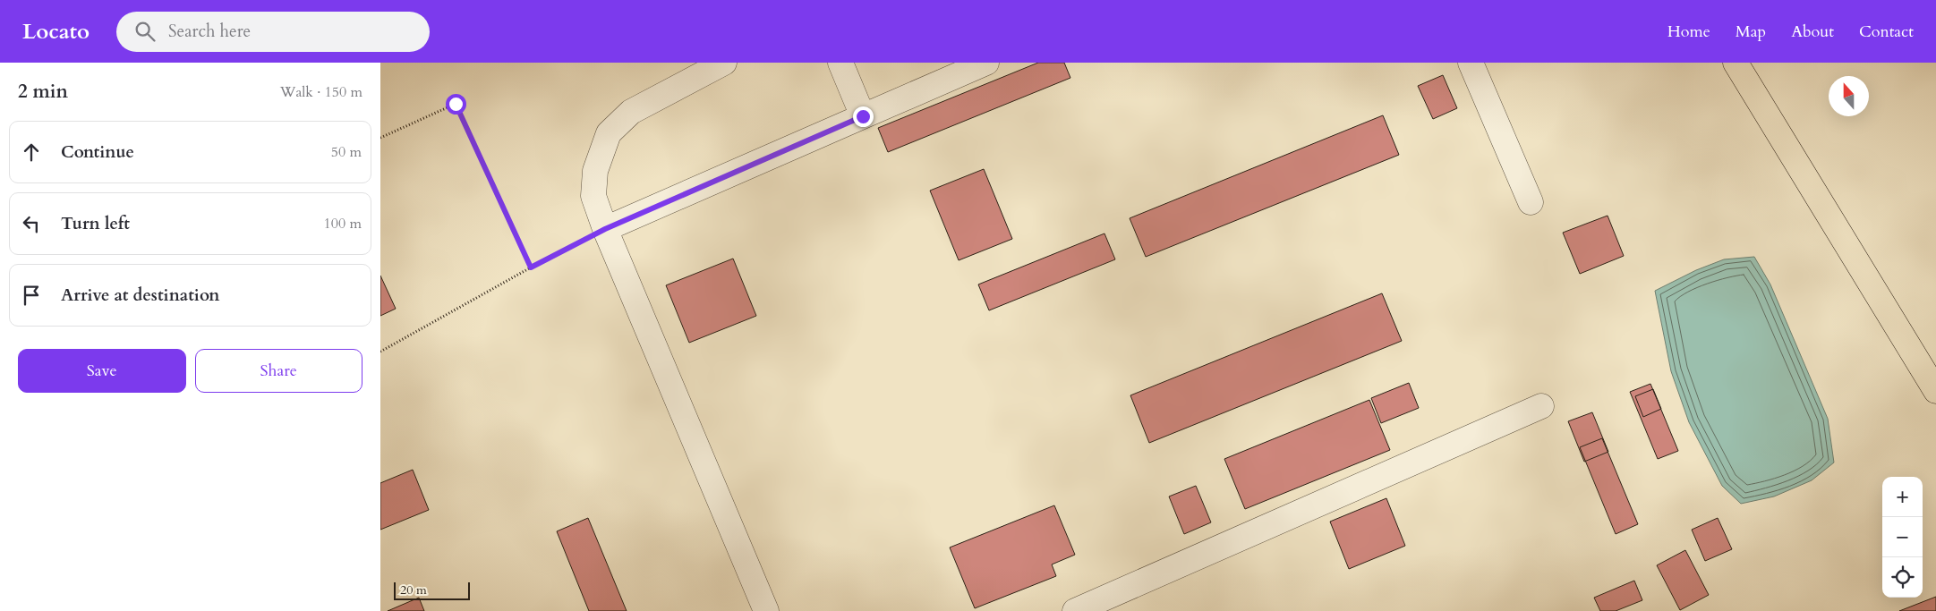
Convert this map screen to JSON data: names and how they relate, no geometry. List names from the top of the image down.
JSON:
{
  "scale_bar": "20 m",
  "north": "top",
  "page": {
    "header": "Locato",
    "search": "Search here",
    "nav": [
      "Home",
      "Map",
      "About",
      "Contact"
    ],
    "heading": ["2 min", "Walk · 150 m"],
    "list": [
      ["Continue", "50 m"],
      ["Turn left", "100 m"],
      "Arrive at destination"
    ],
    "buttons": ["Save", "Share"],
    "map_buttons": ["+", "−"],
    "scale": "20 m"
  }
}
